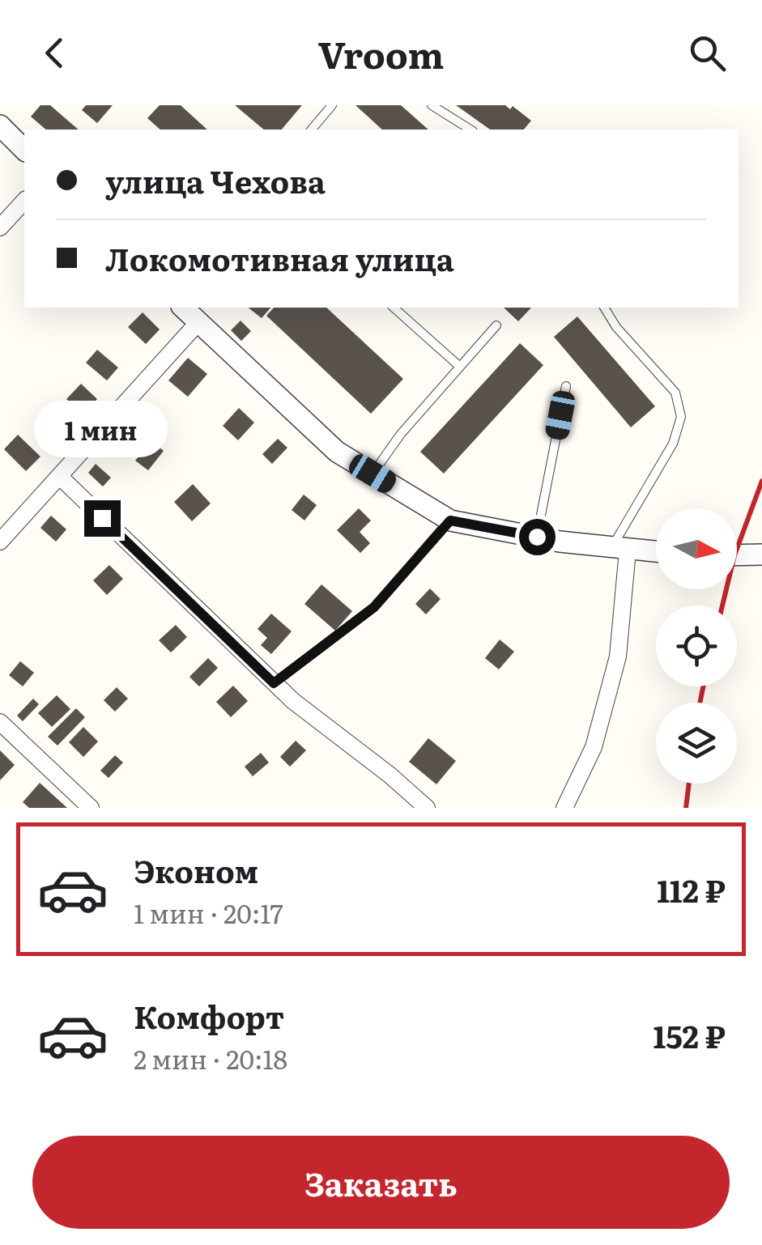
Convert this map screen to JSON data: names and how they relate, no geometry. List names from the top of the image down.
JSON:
{
  "north": "right",
  "page": {
    "header": "Vroom",
    "banner": ["улица Чехова", "Локомотивная улица"],
    "bubble": "1 мин",
    "list": [
      {
        "name": "Эконом",
        "note": "1 мин · 20:17",
        "value": "112 ₽"
      },
      {
        "name": "Комфорт",
        "note": "2 мин · 20:18",
        "value": "152 ₽"
      }
    ],
    "buttons": "Заказать"
  }
}
